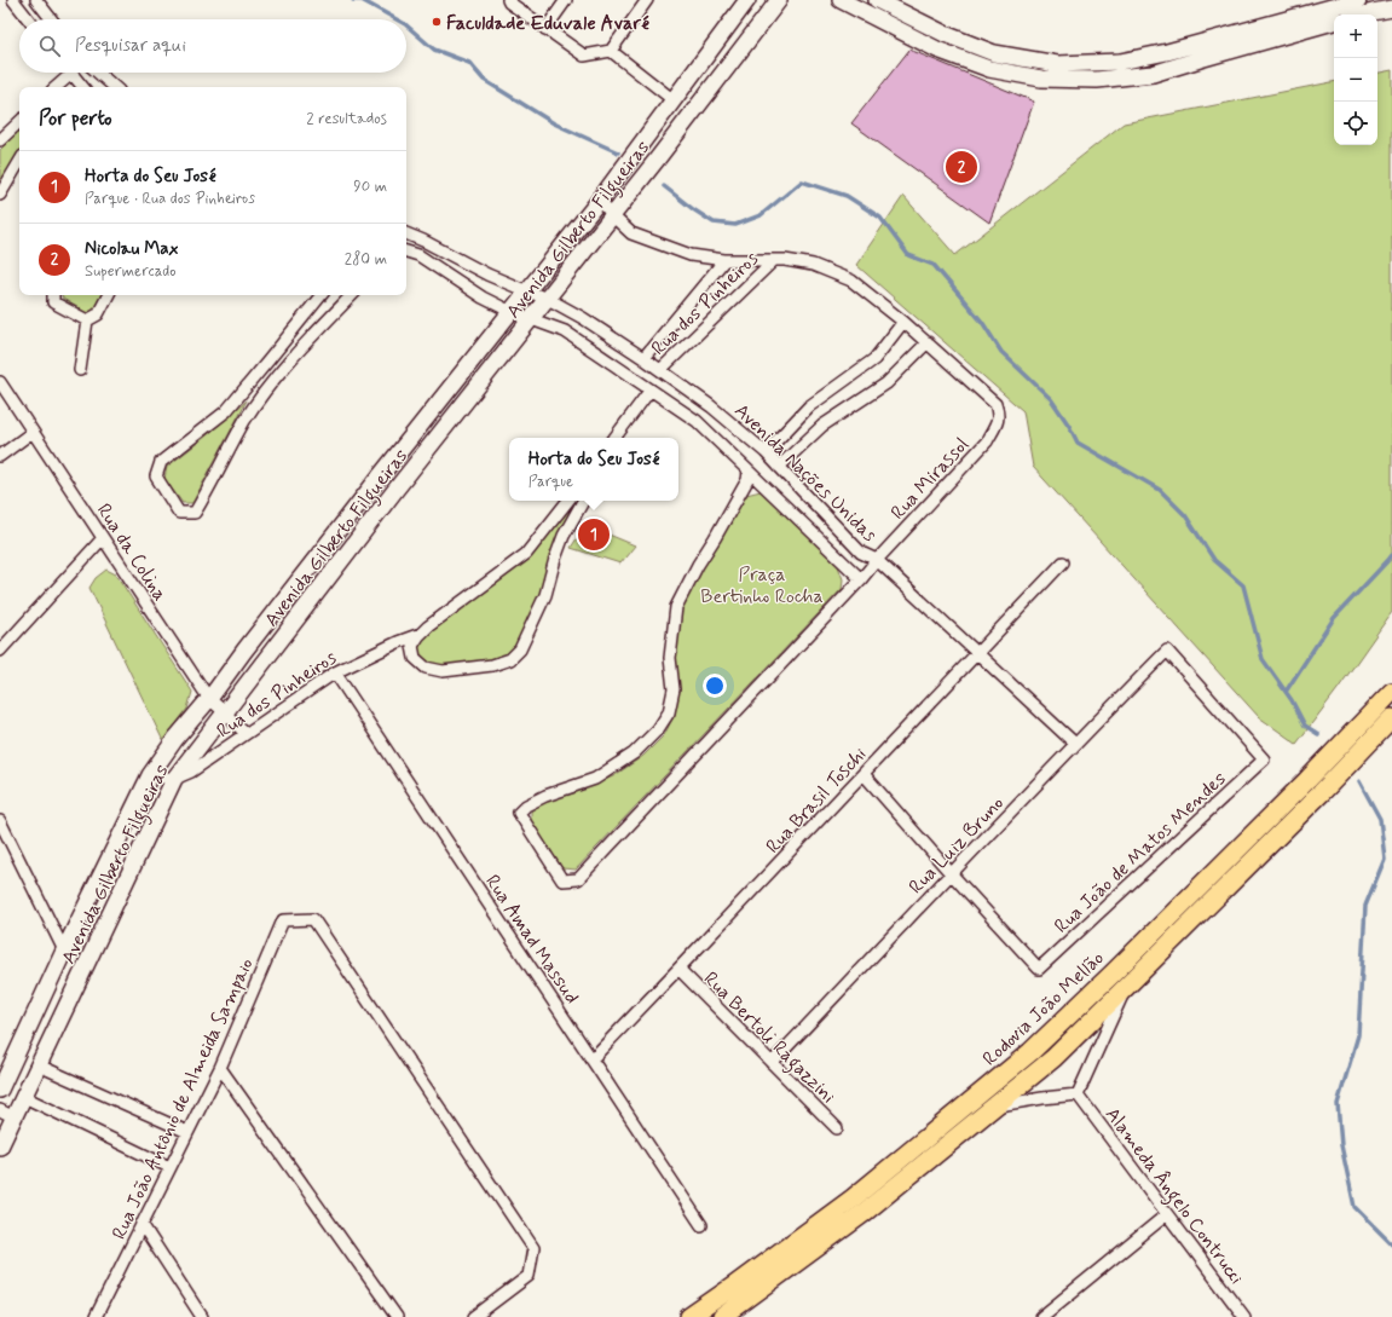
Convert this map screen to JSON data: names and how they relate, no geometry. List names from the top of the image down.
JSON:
{
  "streets": {
    "highway": ["Rodovia João Mellão"],
    "main road": ["Avenida Gilberto Filgueiras"],
    "street": [
      "Rua dos Pinheiros",
      "Avenida Nações Unidas",
      "Rua Mirassol",
      "Rua da Colina",
      "Rua Brasil Toschi",
      "Rua Luiz Bruno",
      "Rua João de Matos Mendes",
      "Rua Amad Massud",
      "Rua Bertoli Ragazzini",
      "Rua João Antônio de Almeida Sampaio",
      "Alameda Ângelo Contrucci"
    ]
  },
  "crossings": [
    ["Avenida Gilberto Filgueiras", "Rua dos Pinheiros"],
    ["Avenida Gilberto Filgueiras", "Avenida Nações Unidas"],
    ["Avenida Gilberto Filgueiras", "Rua da Colina"],
    ["Rua dos Pinheiros", "Avenida Nações Unidas"],
    ["Rua dos Pinheiros", "Rua da Colina"],
    ["Rua dos Pinheiros", "Rua Amad Massud"],
    ["Avenida Nações Unidas", "Rua Mirassol"],
    ["Avenida Nações Unidas", "Rua Brasil Toschi"],
    ["Avenida Nações Unidas", "Rua Luiz Bruno"],
    ["Rua Brasil Toschi", "Rua Amad Massud"],
    ["Rua Brasil Toschi", "Rua Bertoli Ragazzini"],
    ["Rua Luiz Bruno", "Rua João de Matos Mendes"],
    ["Rua Luiz Bruno", "Rua Bertoli Ragazzini"]
  ],
  "parks": ["Praça Bertinho Rocha"],
  "places": ["Faculdade Eduvale Avaré"],
  "page": {
    "map_buttons": ["+", "−"],
    "search": "Pesquisar aqui",
    "heading": ["Por perto", "2 resultados"],
    "pins": ["2", "1"],
    "list": [
      {
        "mark": "1",
        "name": "Horta do Seu José",
        "note": "Parque · Rua dos Pinheiros",
        "value": "90 m"
      },
      {
        "mark": "2",
        "name": "Nicolau Max",
        "note": "Supermercado",
        "value": "280 m"
      }
    ],
    "popup": ["Horta do Seu José", "Parque"]
  }
}
